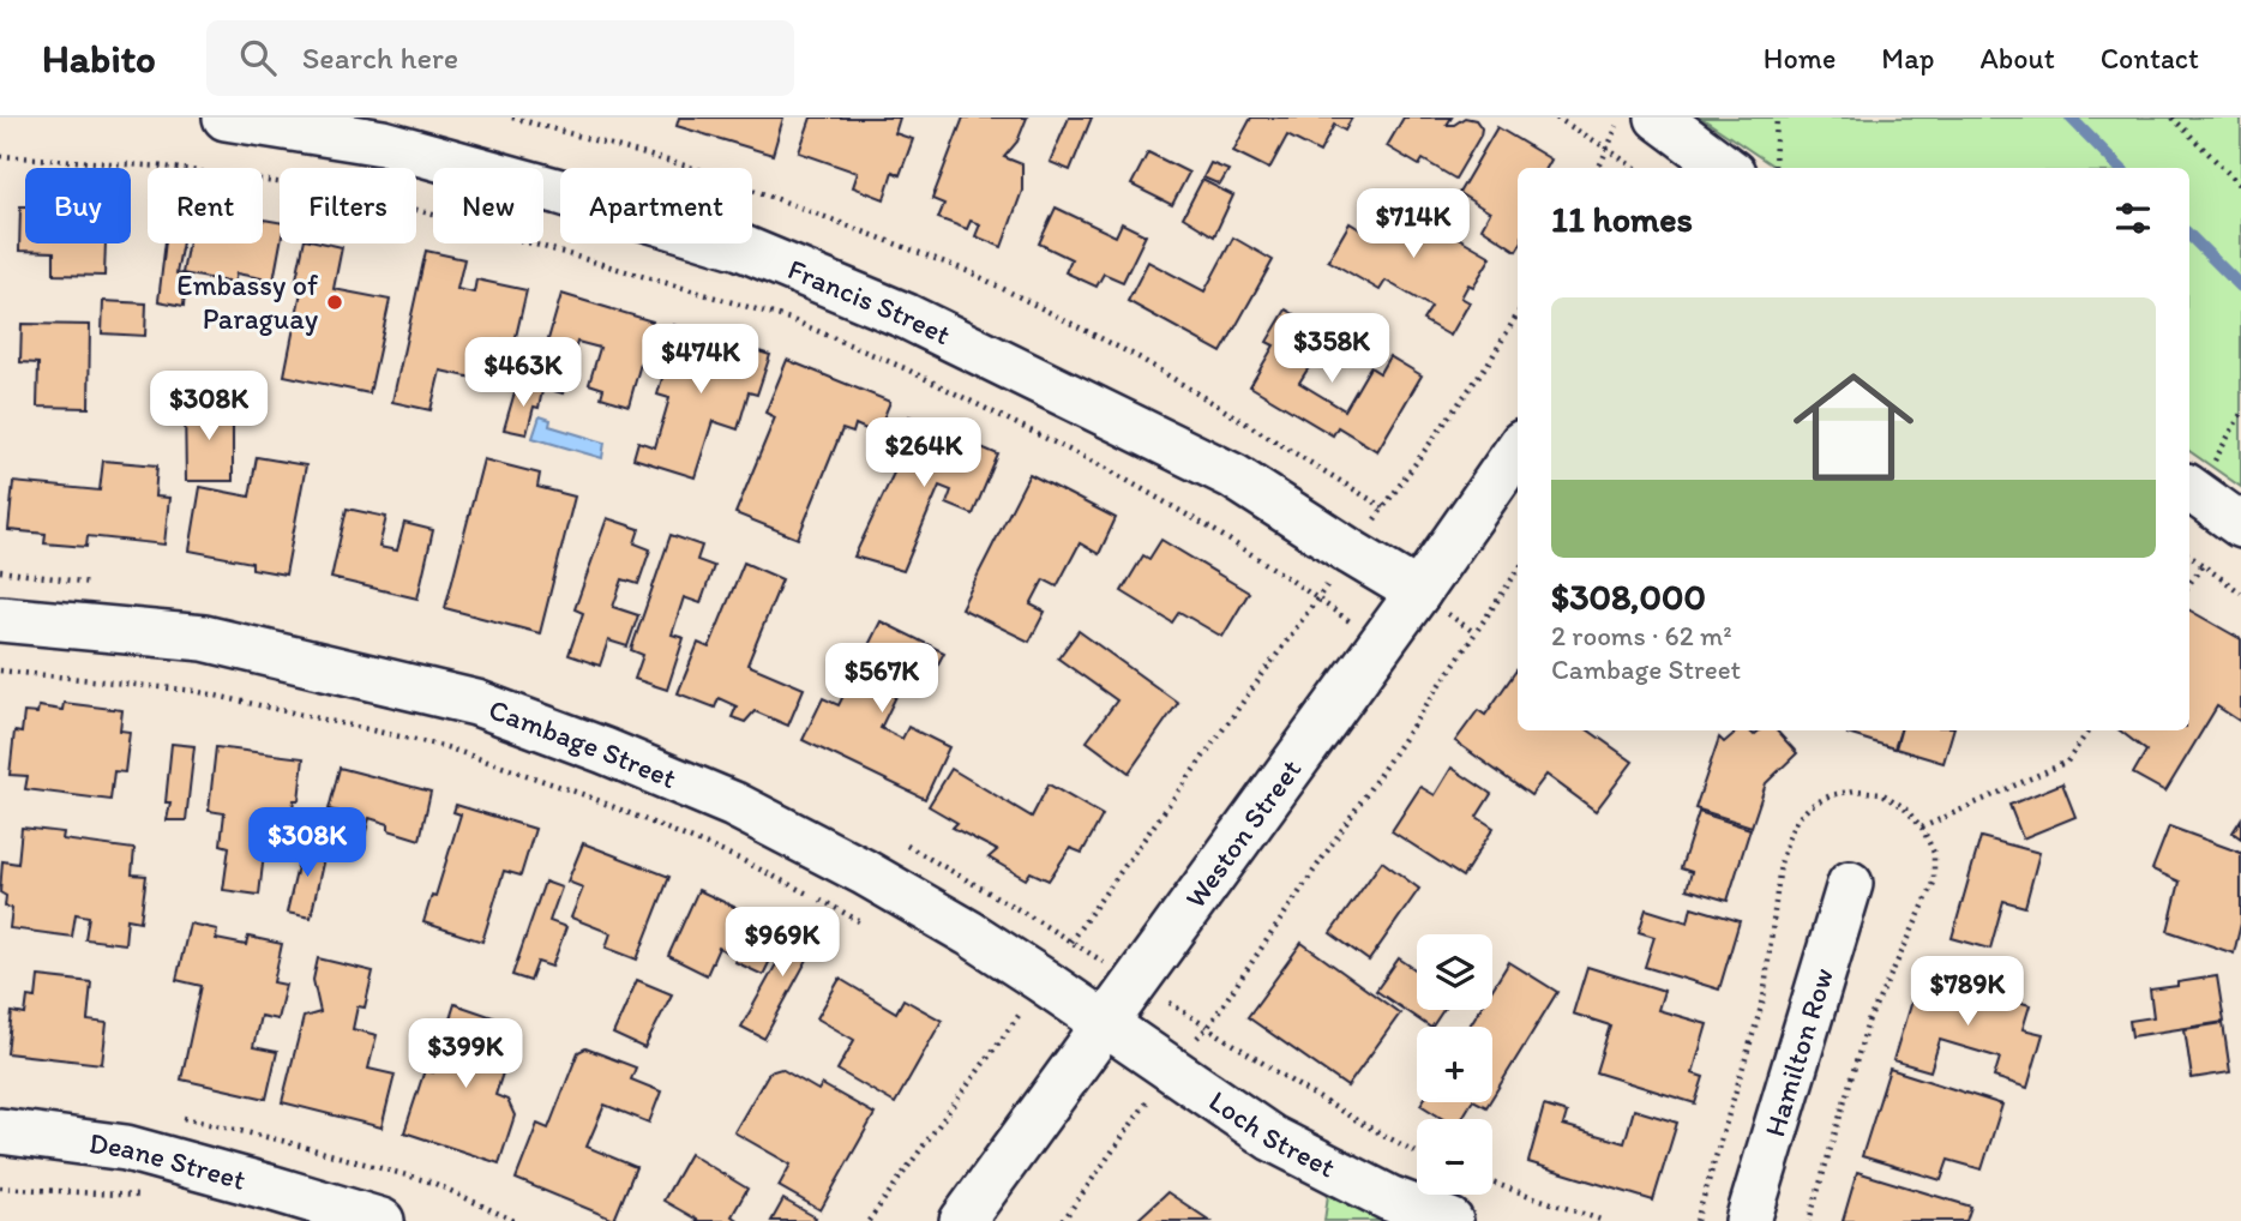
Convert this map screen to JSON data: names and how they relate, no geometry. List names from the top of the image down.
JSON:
{
  "streets": {
    "street": [
      "Francis Street",
      "Cambage Street",
      "Weston Street",
      "Hamilton Row",
      "Loch Street",
      "Deane Street"
    ]
  },
  "crossings": [
    ["Francis Street", "Weston Street"],
    ["Cambage Street", "Weston Street"],
    ["Cambage Street", "Loch Street"],
    ["Weston Street", "Loch Street"]
  ],
  "places": ["Embassy of Paraguay"],
  "page": {
    "header": "Habito",
    "search": "Search here",
    "nav": [
      "Home",
      "Map",
      "About",
      "Contact"
    ],
    "chip": [
      "Buy",
      "Rent",
      "Filters",
      "New",
      "Apartment"
    ],
    "heading": "11 homes",
    "price": [
      "$714K",
      "$358K",
      "$474K",
      "$463K",
      "$308K",
      "$264K",
      "$567K",
      "$308K",
      "$969K",
      "$789K",
      "$399K"
    ],
    "list": [
      {
        "name": "$308,000",
        "note": "2 rooms · 62 m² · Cambage Street"
      }
    ],
    "map_buttons": ["+", "−"]
  }
}
